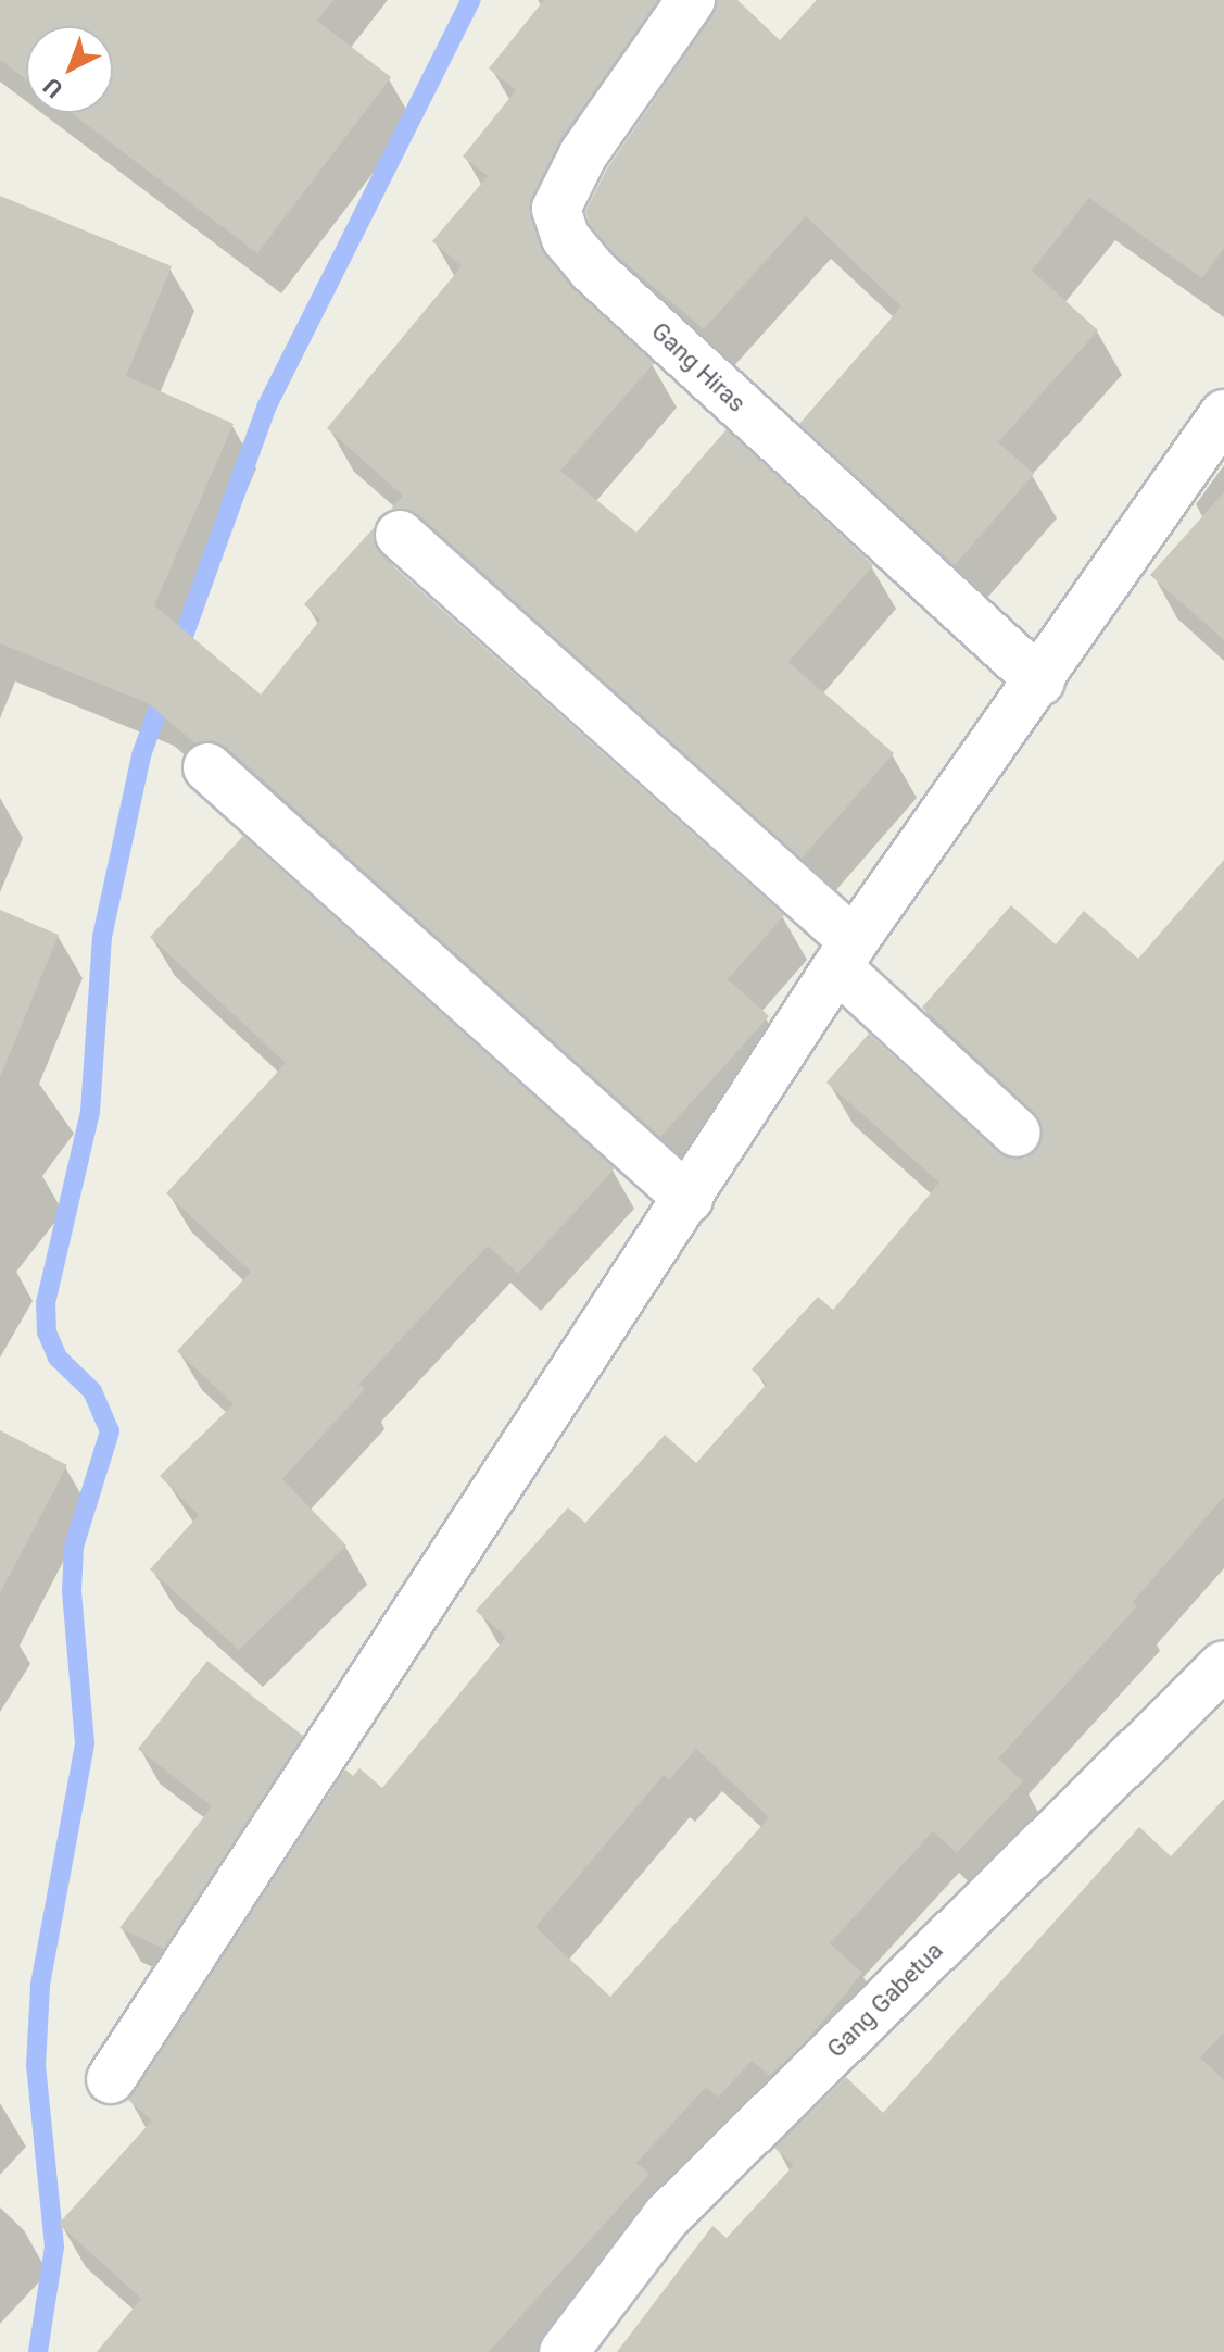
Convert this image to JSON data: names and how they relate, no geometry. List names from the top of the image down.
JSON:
{
  "streets": {
    "street": ["Gang Hiras", "Gang Gabetua"]
  },
  "north": "bottom left"
}
